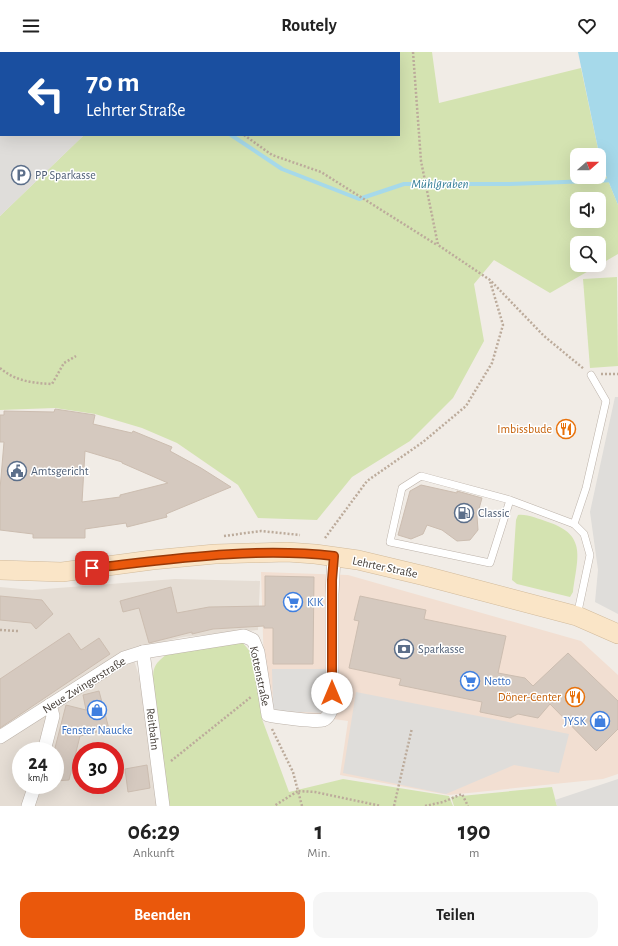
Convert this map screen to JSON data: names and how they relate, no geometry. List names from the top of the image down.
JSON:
{
  "streets": {
    "main road": ["Lehrter Straße"],
    "street": ["Kottenstraße", "Neue Zwingerstraße", "Reitbahn"]
  },
  "crossings": [
    ["Lehrter Straße", "Kottenstraße"],
    ["Kottenstraße", "Neue Zwingerstraße"],
    ["Neue Zwingerstraße", "Reitbahn"]
  ],
  "water": ["Mühlgraben"],
  "places": {
    "parking": ["PP Sparkasse"],
    "restaurant": ["Imbissbude", "Döner-Center"],
    "public building": ["Amtsgericht"],
    "fuel station": ["Classic"],
    "supermarket": ["KIK", "Netto"],
    "bank": ["Sparkasse"],
    "shop": ["Fenster Naucke", "JYSK"]
  },
  "north": "right",
  "page": {
    "header": "Routely",
    "turn": ["70 m", "Lehrter Straße"],
    "speed": "24 km/h",
    "limit": "30",
    "eta": [
      "06:29",
      "Ankunft",
      "1",
      "Min.",
      "190",
      "m"
    ],
    "buttons": ["Beenden", "Teilen"]
  }
}
